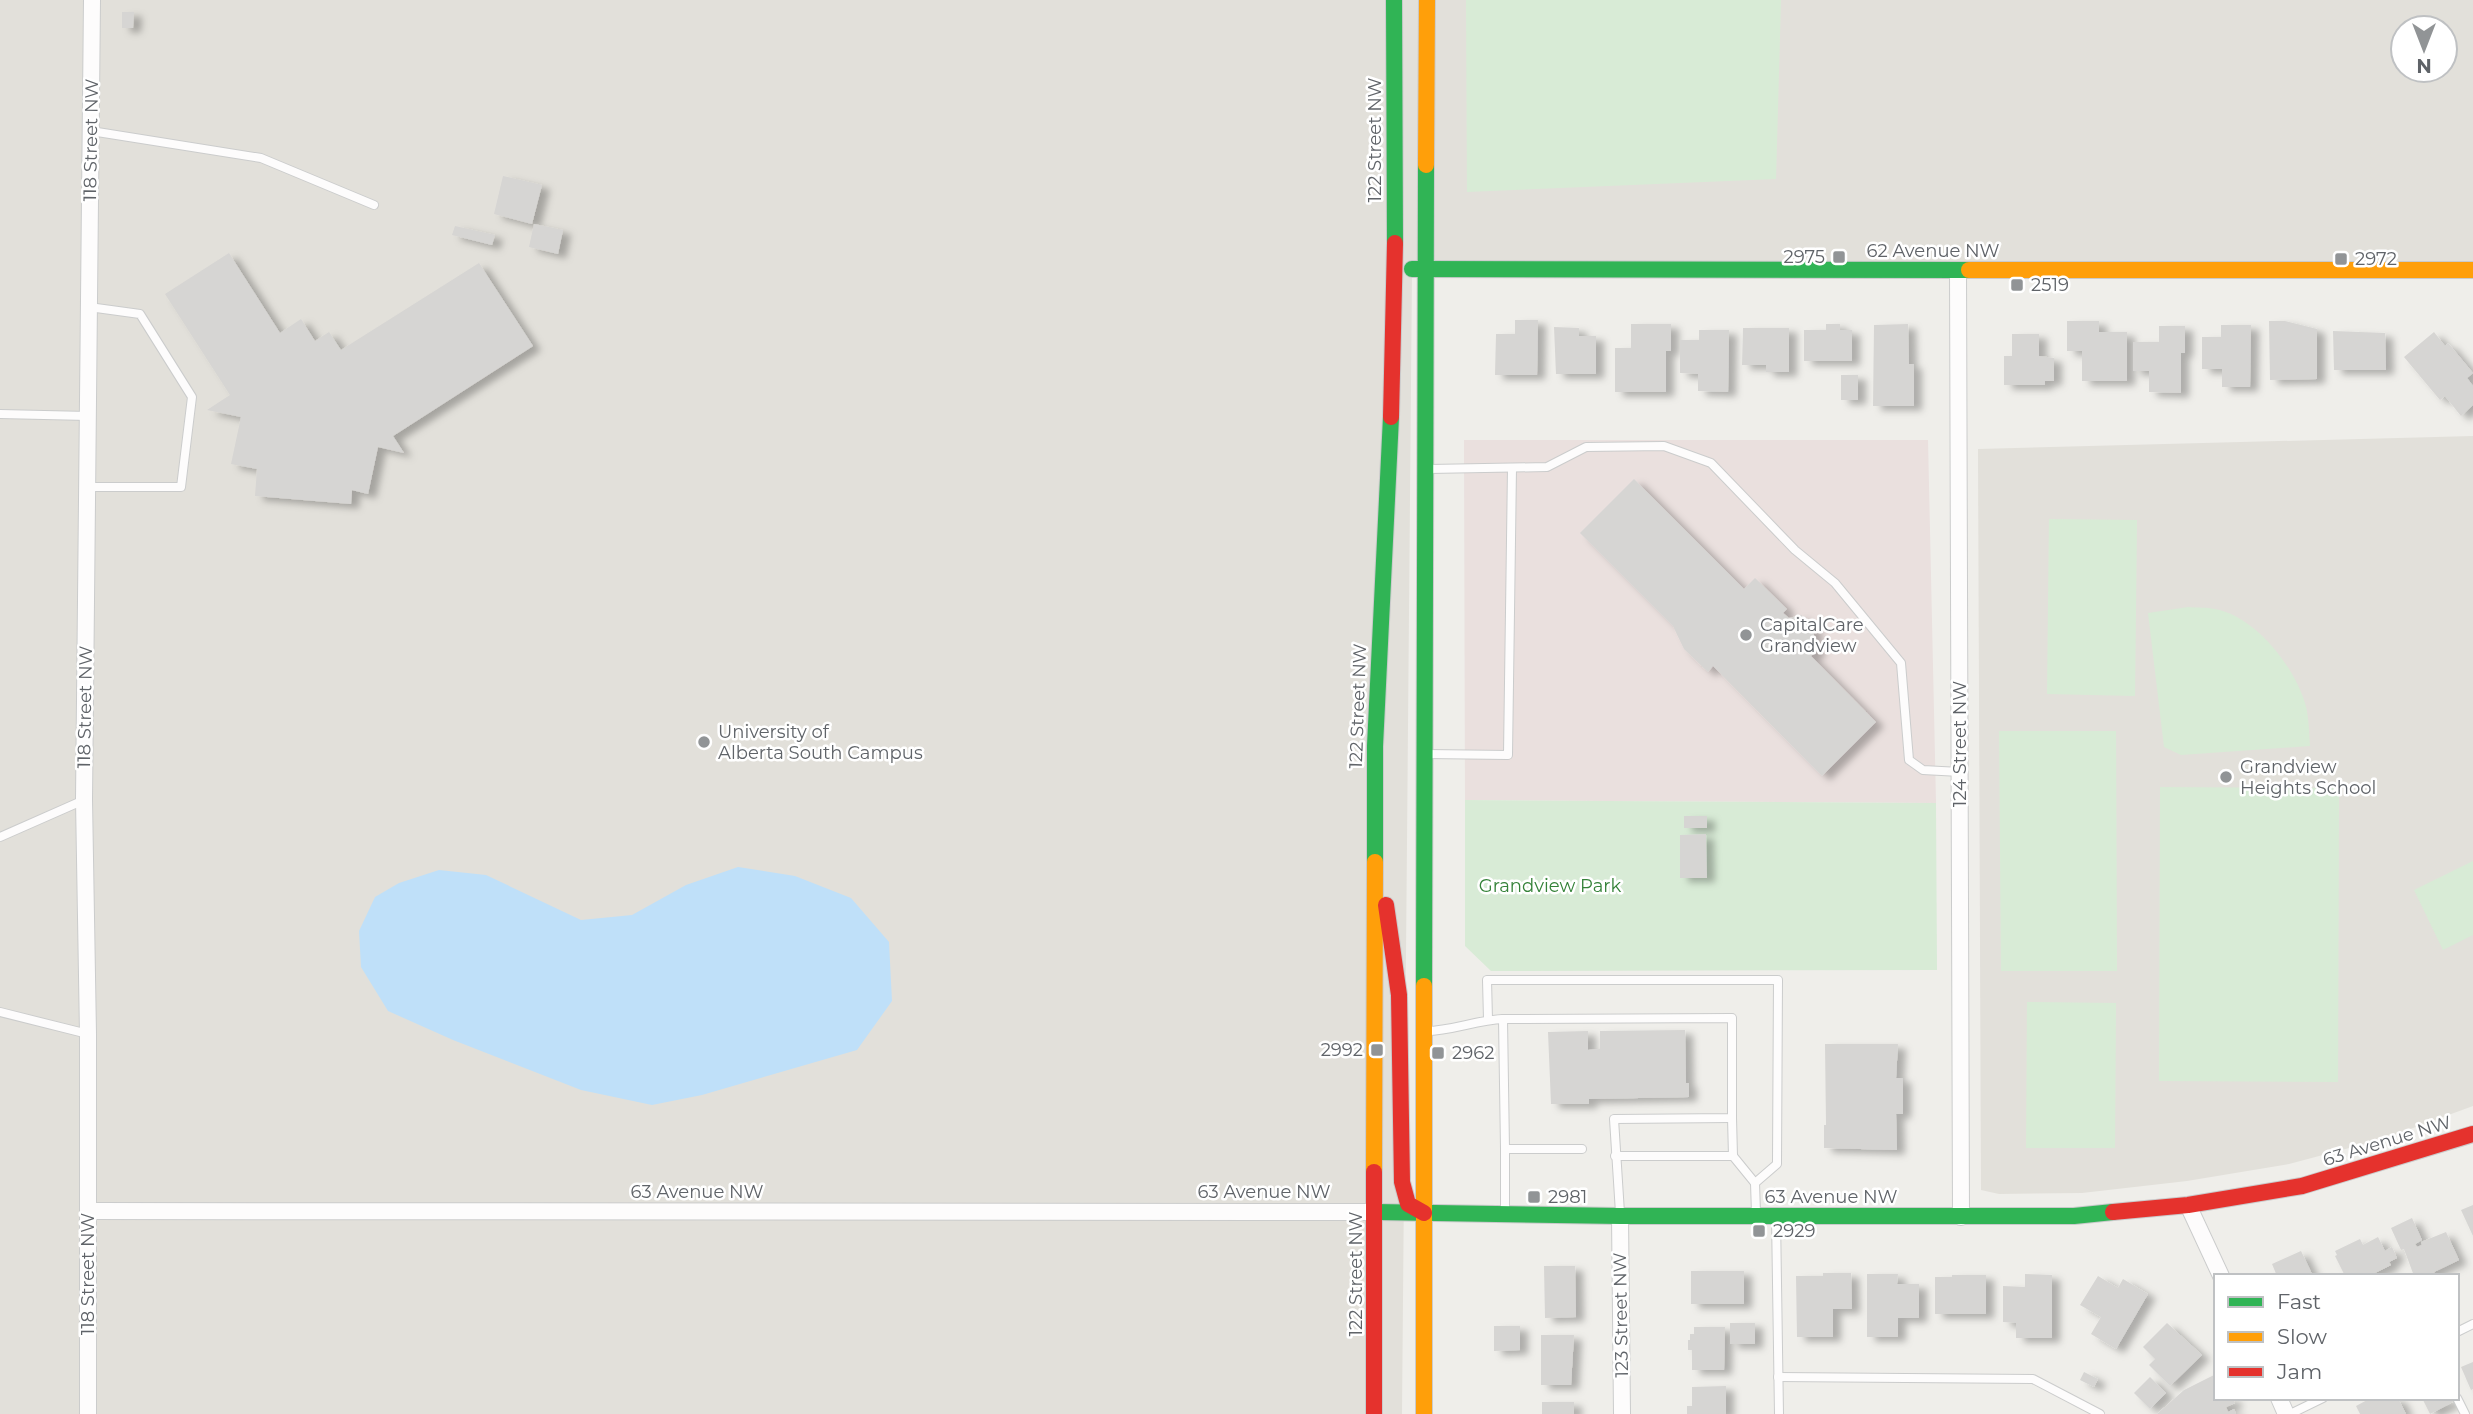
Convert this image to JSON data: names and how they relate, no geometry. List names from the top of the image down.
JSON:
{
  "streets": {
    "main road": ["122 Street NW", "62 Avenue NW", "63 Avenue NW"],
    "street": ["118 Street NW", "124 Street NW", "123 Street NW"]
  },
  "crossings": [
    ["118 Street NW", "63 Avenue NW"],
    ["122 Street NW", "62 Avenue NW"],
    ["122 Street NW", "63 Avenue NW"],
    ["62 Avenue NW", "124 Street NW"],
    ["124 Street NW", "63 Avenue NW"],
    ["63 Avenue NW", "123 Street NW"]
  ],
  "parks": ["Grandview Park"],
  "places": {
    "transit": [
      "2975",
      "2972",
      "2519",
      "2992",
      "2962",
      "2981",
      "2929"
    ],
    "other": ["CapitalCare Grandview", "University of Alberta South Campus", "Grandview Heights School"]
  },
  "legend": ["Fast", "Slow", "Jam"],
  "north": "bottom"
}
